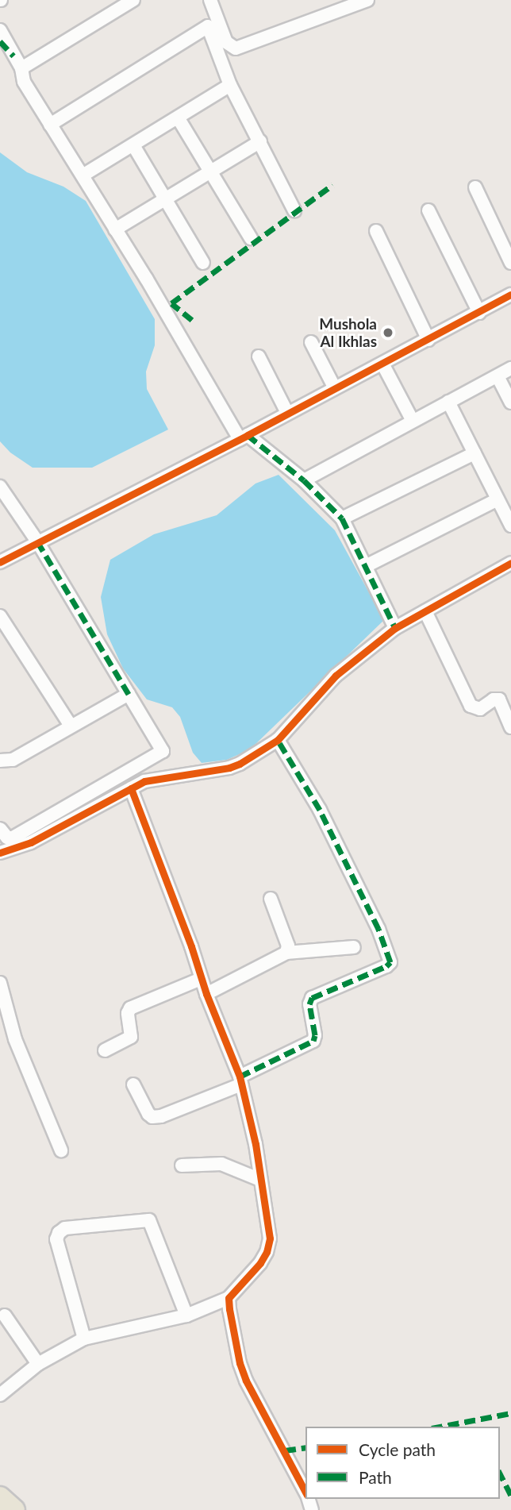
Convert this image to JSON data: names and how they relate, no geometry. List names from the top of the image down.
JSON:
{
  "places": ["Mushola Al Ikhlas"],
  "legend": ["Cycle path", "Path"]
}
